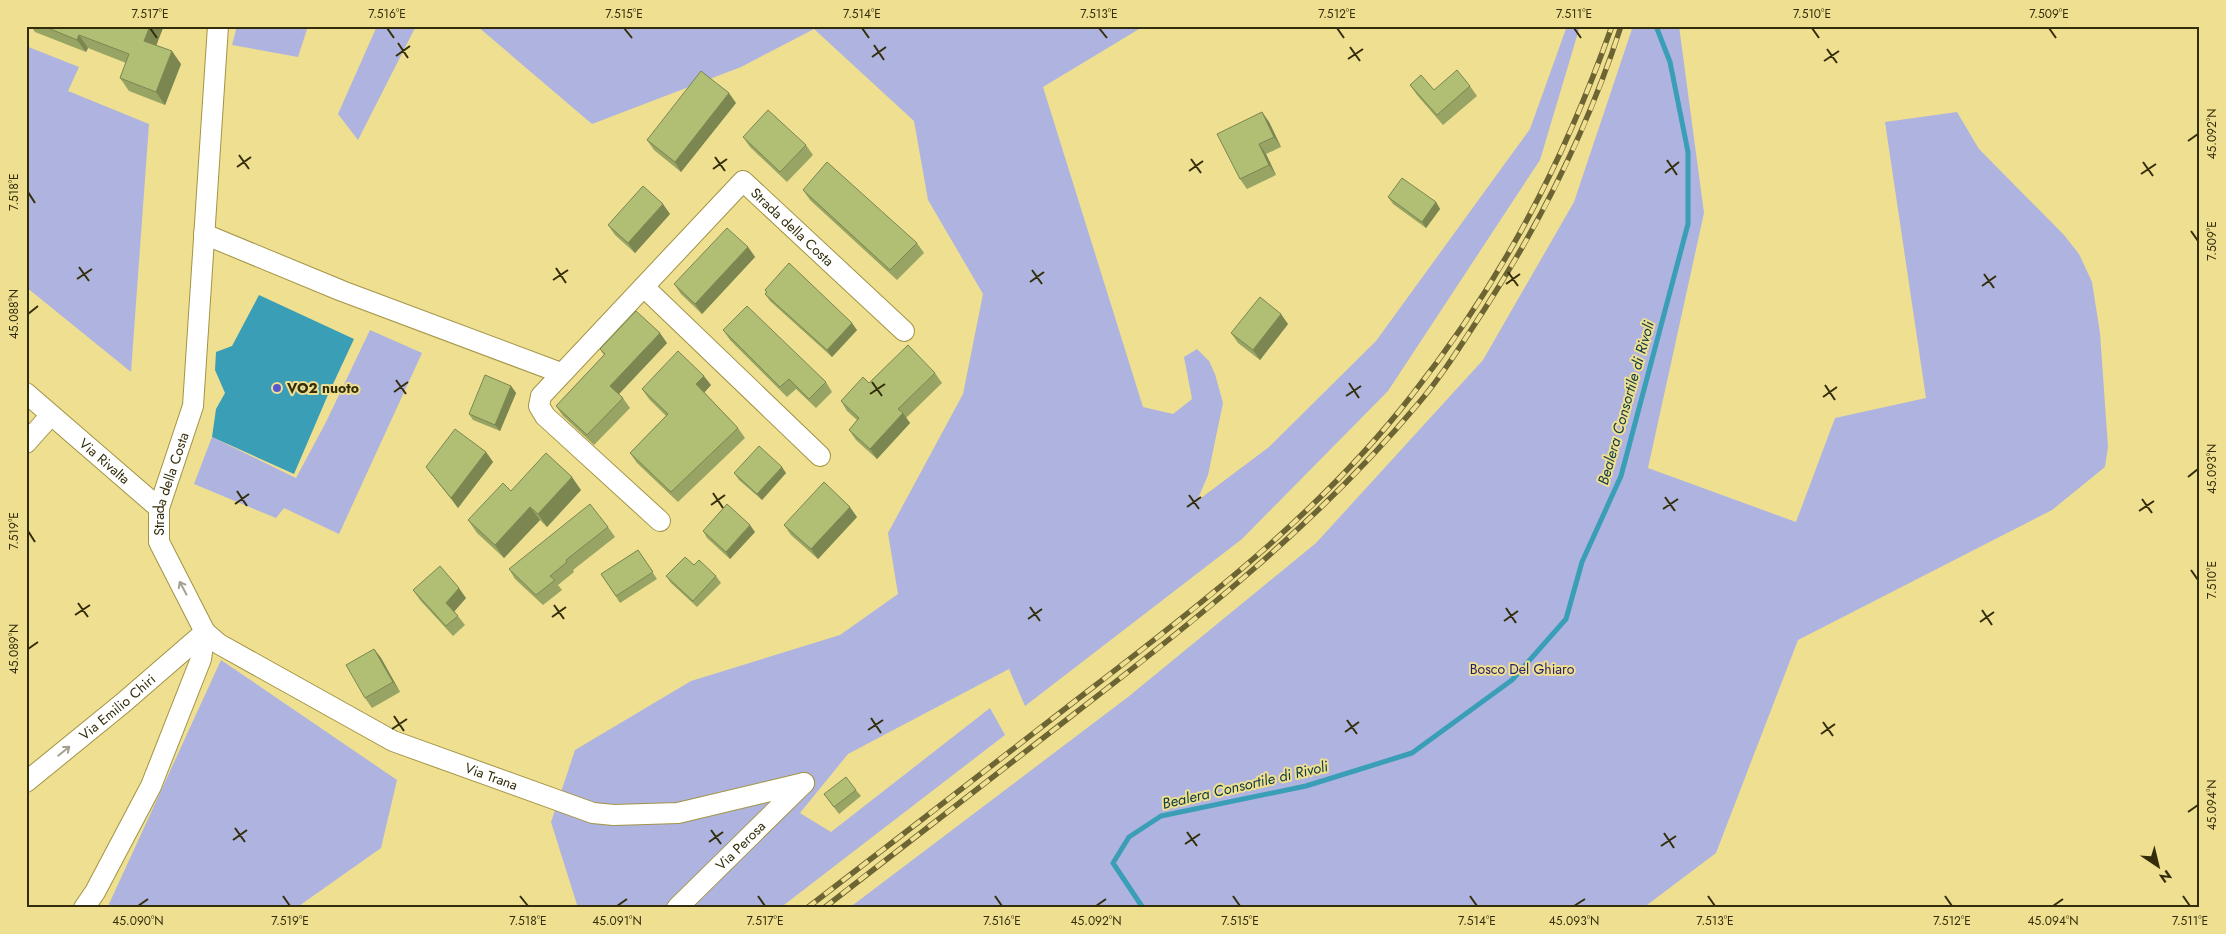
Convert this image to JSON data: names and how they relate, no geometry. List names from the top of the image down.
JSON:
{
  "streets": {
    "street": [
      "Strada della Costa",
      "Via Rivalta",
      "Via Emilio Chiri",
      "Via Trana",
      "Via Perosa"
    ]
  },
  "crossings": [
    ["Strada della Costa", "Via Rivalta"],
    ["Strada della Costa", "Via Emilio Chiri"],
    ["Strada della Costa", "Via Trana"],
    ["Via Emilio Chiri", "Via Trana"],
    ["Via Trana", "Via Perosa"]
  ],
  "one_way": ["Via Emilio Chiri"],
  "water": ["Bealera Consortile di Rivoli"],
  "parks": ["Bosco Del Ghiaro"],
  "places": ["VO2 nuoto"],
  "north": "bottom right",
  "coordinates": [
    "7.517°E",
    "7.516°E",
    "7.515°E",
    "7.514°E",
    "7.513°E",
    "7.512°E",
    "7.511°E",
    "7.510°E",
    "7.509°E",
    "45.092°N",
    "7.518°E",
    "45.088°N",
    "45.093°N",
    "7.519°E",
    "45.089°N",
    "45.094°N",
    "45.090°N",
    "45.091°N"
  ]
}
